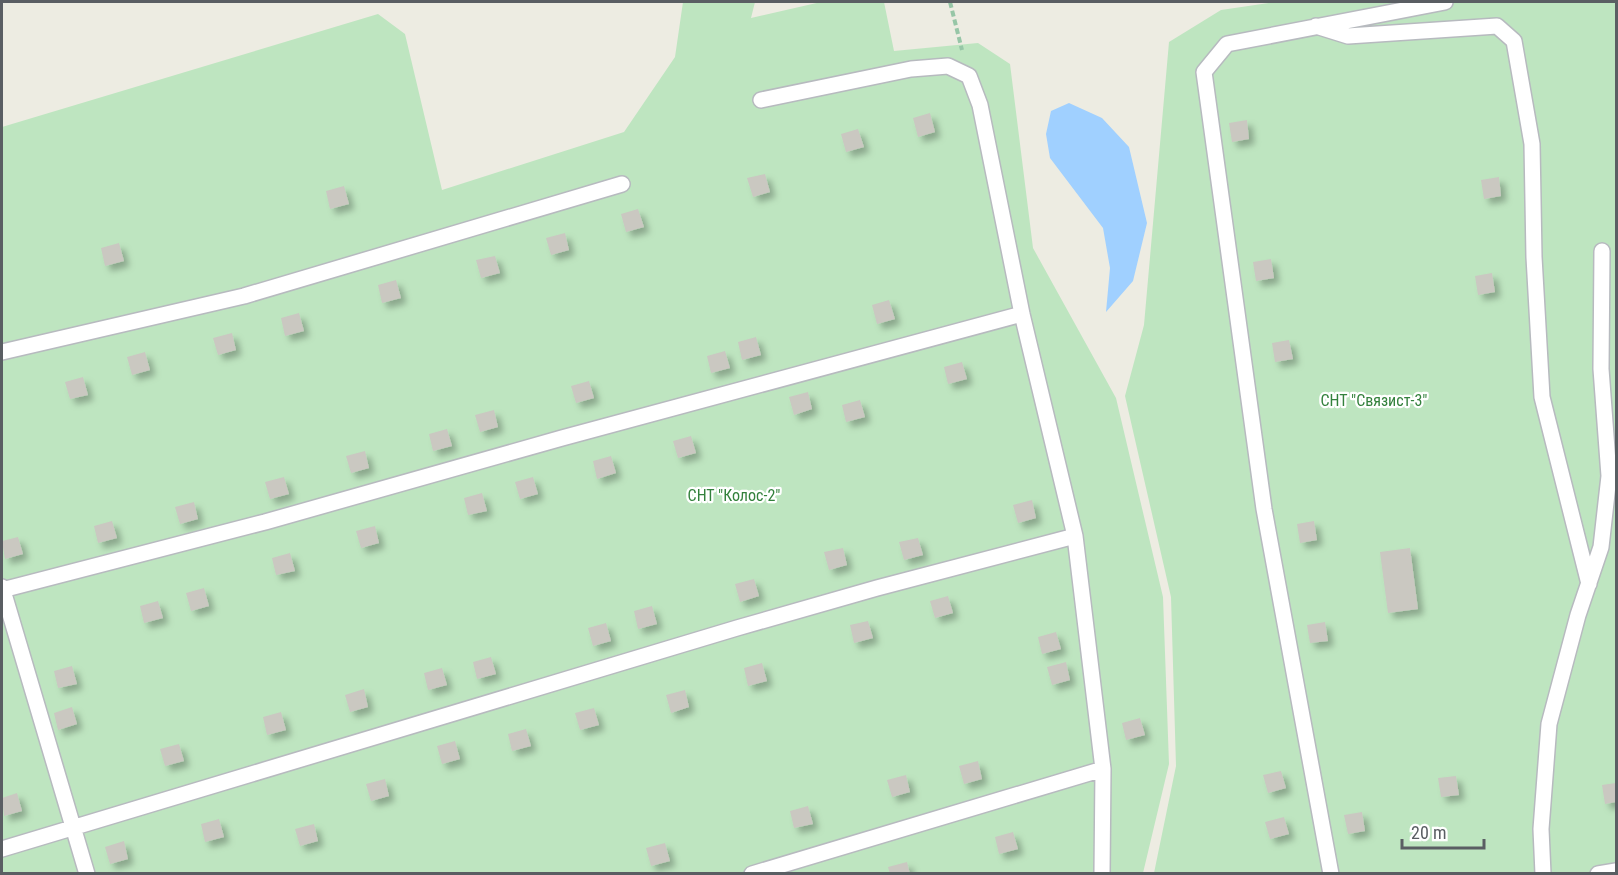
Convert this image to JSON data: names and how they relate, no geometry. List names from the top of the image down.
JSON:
{
  "parks": ["СНТ \"Связист-3\"", "СНТ \"Колос-2\""],
  "scale_bar": "20 m"
}
